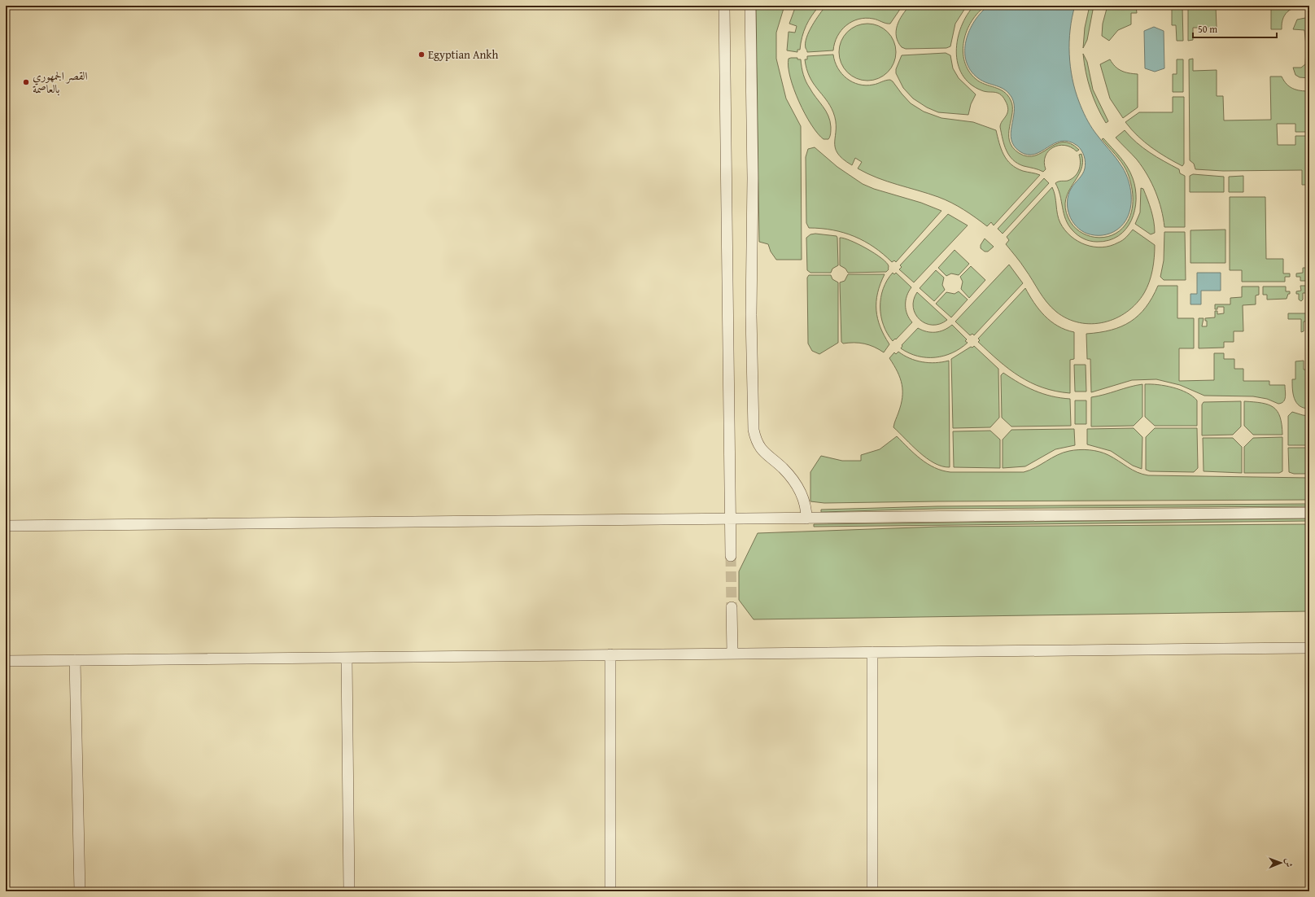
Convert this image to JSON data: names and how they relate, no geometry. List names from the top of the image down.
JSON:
{
  "places": ["Egyptian Ankh", "القصر الجمهوري بالعاصمة"],
  "scale_bar": "50 m",
  "north": "right"
}
